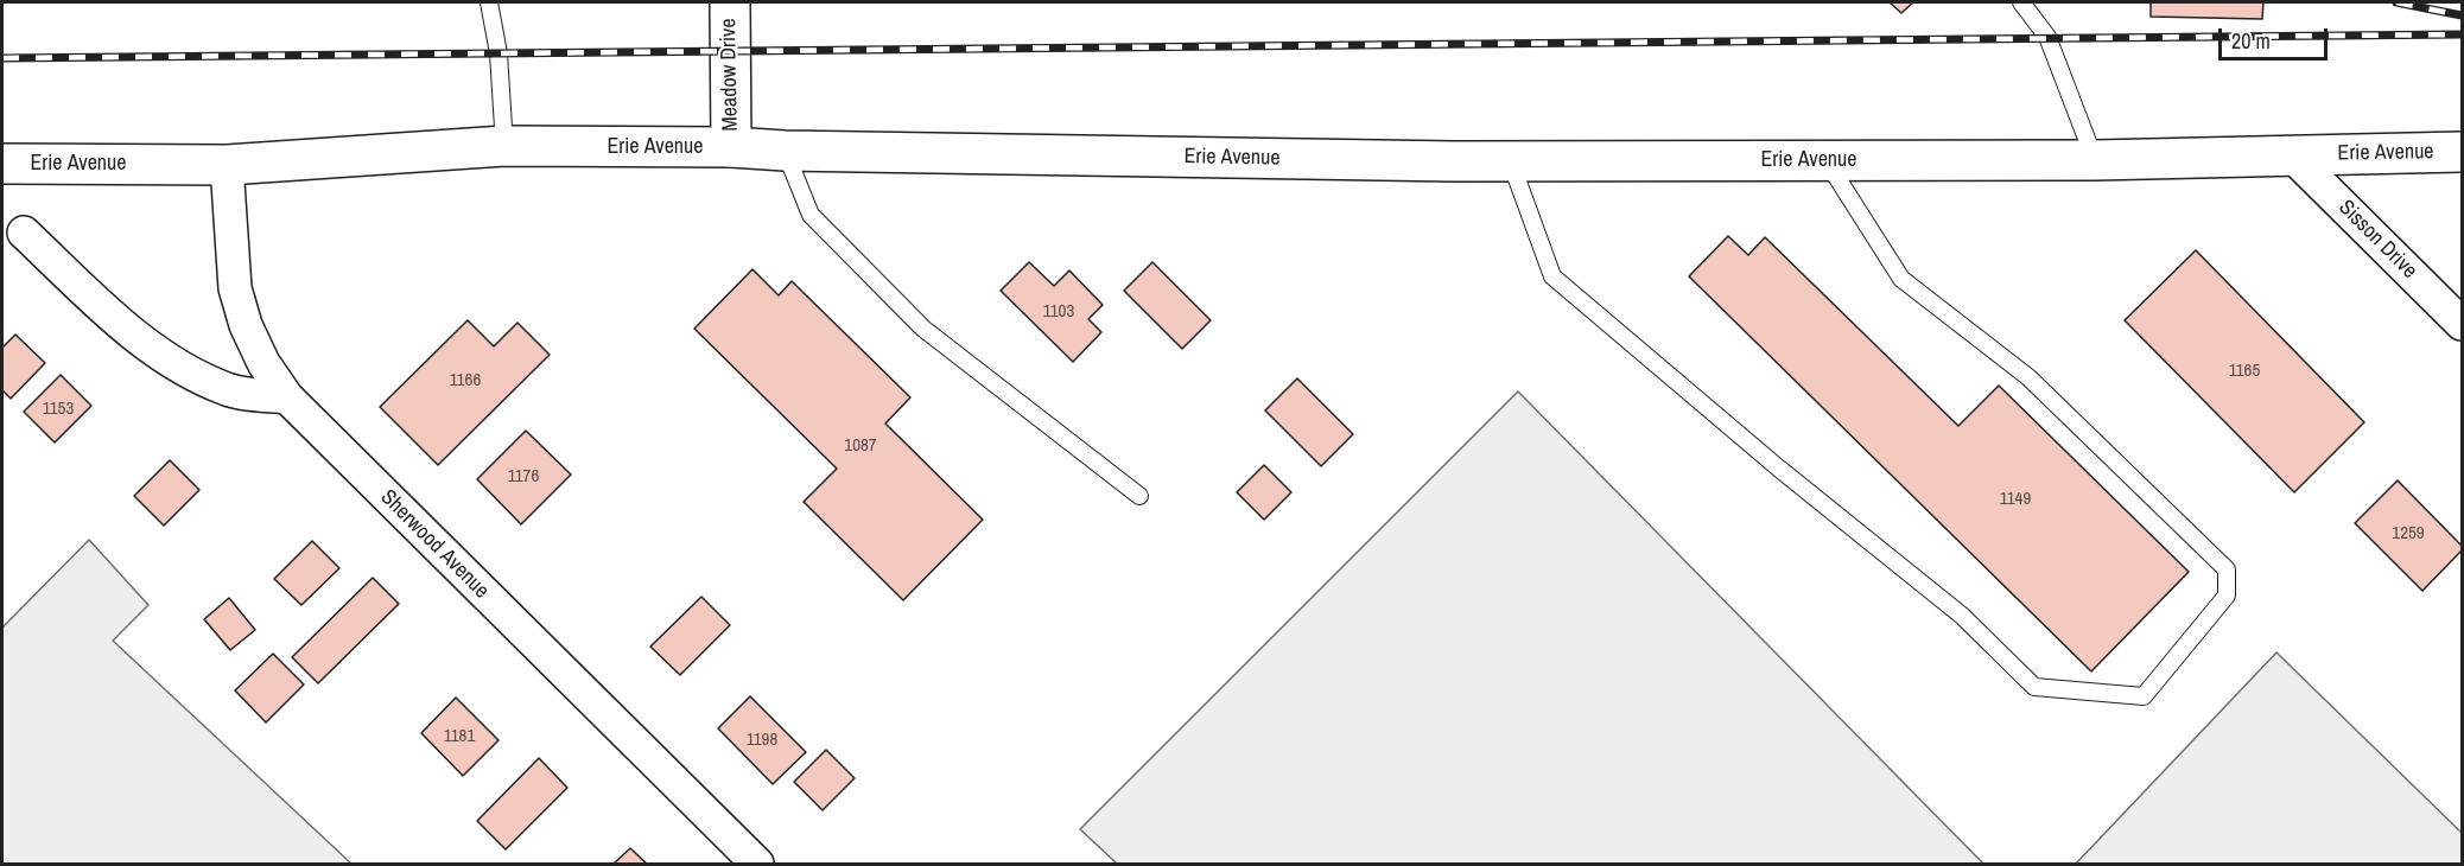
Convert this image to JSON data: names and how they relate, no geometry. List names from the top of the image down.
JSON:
{
  "streets": {
    "main road": ["Meadow Drive", "Erie Avenue"],
    "street": ["Sisson Drive", "Sherwood Avenue"]
  },
  "crossings": [
    ["Meadow Drive", "Erie Avenue"],
    ["Erie Avenue", "Sisson Drive"],
    ["Erie Avenue", "Sherwood Avenue"]
  ],
  "house_numbers": [
    "1103",
    "1165",
    "1166",
    "1153",
    "1087",
    "1176",
    "1149",
    "1259",
    "1181",
    "1198"
  ],
  "scale_bar": "20 m"
}
